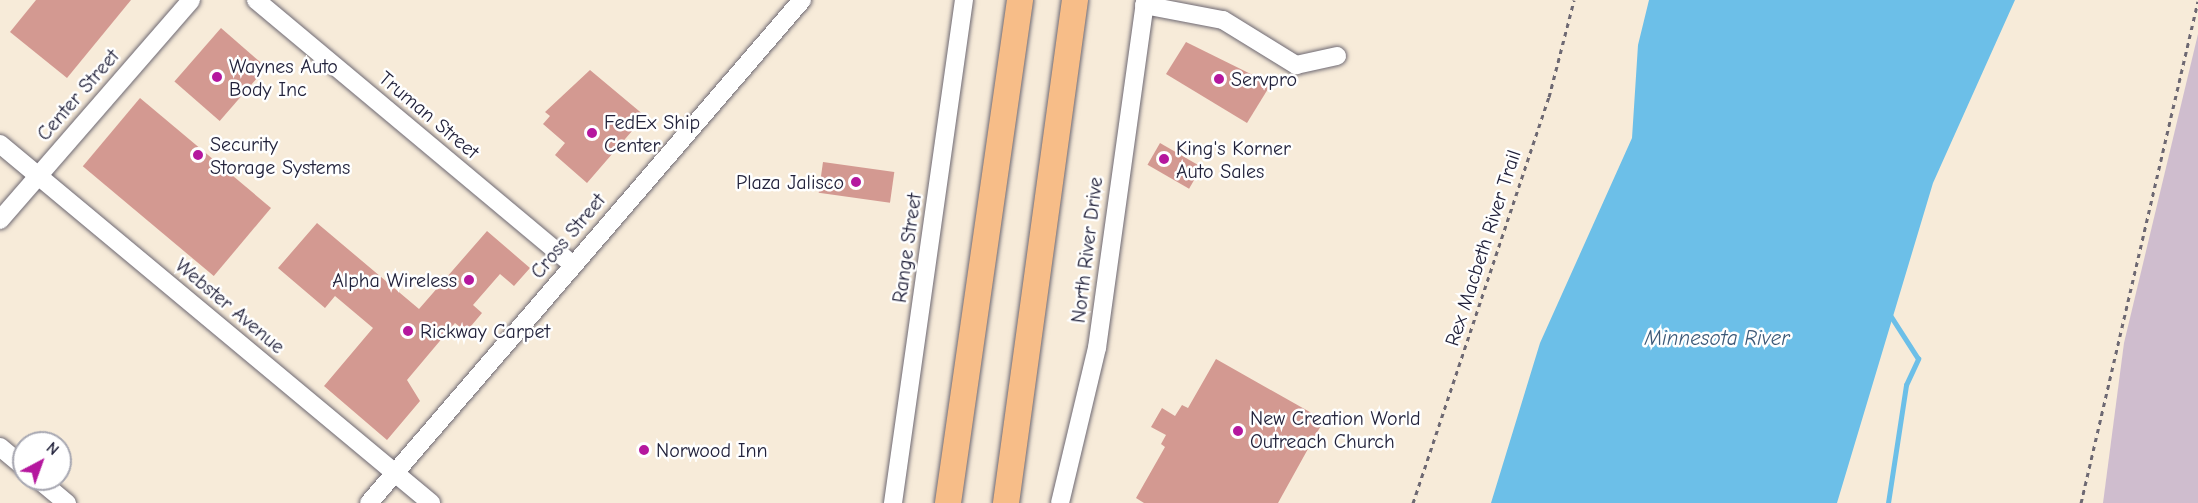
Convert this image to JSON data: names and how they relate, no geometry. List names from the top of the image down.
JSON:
{
  "streets": {
    "street": [
      "Center Street",
      "Truman Street",
      "Cross Street",
      "Range Street",
      "North River Drive",
      "Webster Avenue"
    ],
    "path": ["Rex Macbeth River Trail"]
  },
  "crossings": [
    ["Center Street", "Webster Avenue"],
    ["Truman Street", "Cross Street"],
    ["Cross Street", "Webster Avenue"]
  ],
  "water": ["Minnesota River"],
  "places": [
    "Waynes Auto Body Inc",
    "Servpro",
    "FedEx Ship Center",
    "Security Storage Systems",
    "King's Korner Auto Sales",
    "Plaza Jalisco",
    "Alpha Wireless",
    "Rickway Carpet",
    "New Creation World Outreach Church",
    "Norwood Inn"
  ],
  "north": "top right"
}
